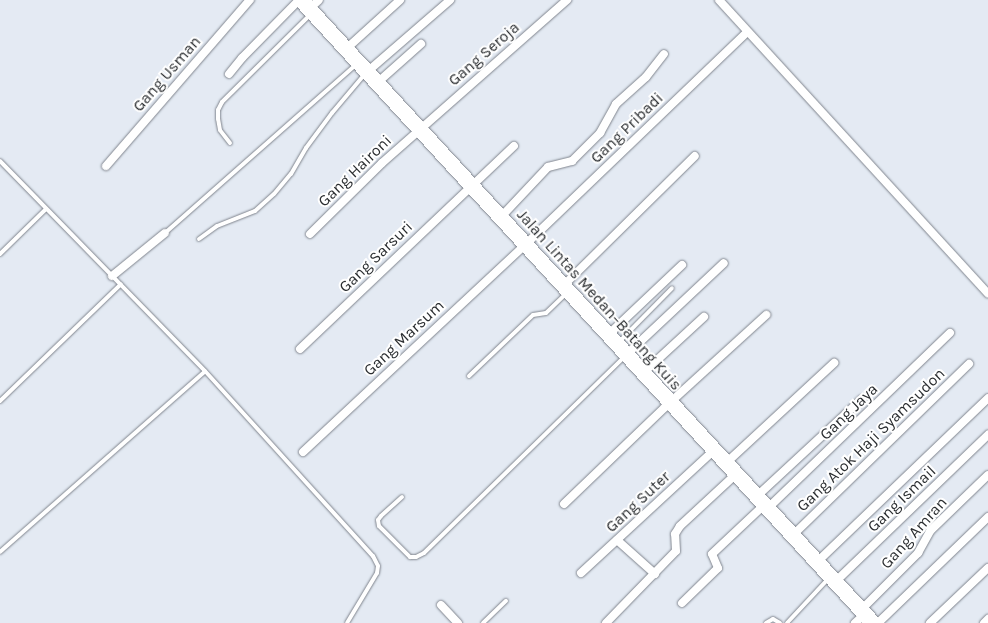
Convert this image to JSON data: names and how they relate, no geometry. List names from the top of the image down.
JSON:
{
  "streets": {
    "highway": ["Jalan Lintas Medan–Batang Kuis"],
    "street": [
      "Gang Seroja",
      "Gang Usman",
      "Gang Pribadi",
      "Gang Haironi",
      "Gang Sarsuri",
      "Gang Marsum",
      "Gang Jaya",
      "Gang Atok Haji Syamsudon",
      "Gang Ismail",
      "Gang Suter",
      "Gang Amran"
    ]
  },
  "crossings": [
    ["Gang Seroja", "Gang Haironi"],
    ["Gang Seroja", "Jalan Lintas Medan–Batang Kuis"],
    ["Gang Pribadi", "Jalan Lintas Medan–Batang Kuis"],
    ["Gang Pribadi", "Gang Marsum"],
    ["Gang Haironi", "Jalan Lintas Medan–Batang Kuis"],
    ["Gang Sarsuri", "Jalan Lintas Medan–Batang Kuis"],
    ["Jalan Lintas Medan–Batang Kuis", "Gang Marsum"],
    ["Jalan Lintas Medan–Batang Kuis", "Gang Jaya"],
    ["Jalan Lintas Medan–Batang Kuis", "Gang Atok Haji Syamsudon"],
    ["Jalan Lintas Medan–Batang Kuis", "Gang Ismail"],
    ["Jalan Lintas Medan–Batang Kuis", "Gang Suter"],
    ["Jalan Lintas Medan–Batang Kuis", "Gang Amran"]
  ]
}
